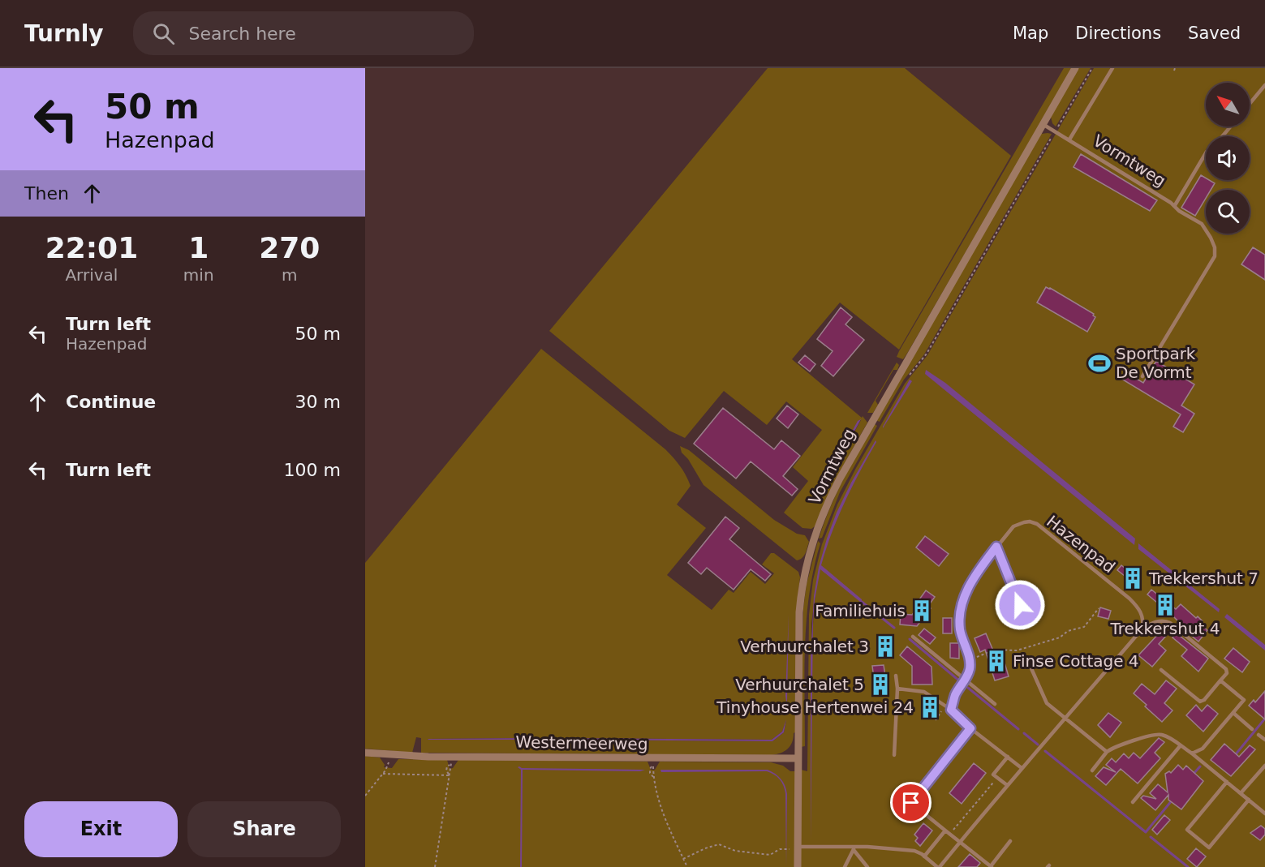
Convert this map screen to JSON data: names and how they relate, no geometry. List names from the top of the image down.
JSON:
{
  "streets": {
    "street": ["Vormtweg", "Westermeerweg"],
    "lane": ["Hazenpad"]
  },
  "crossings": [
    ["Vormtweg", "Westermeerweg"]
  ],
  "places": {
    "sports": ["Sportpark De Vormt"],
    "building": [
      "Trekkershut 7",
      "Trekkershut 4",
      "Familiehuis",
      "Verhuurchalet 3",
      "Finse Cottage 4",
      "Verhuurchalet 5",
      "Tinyhouse Hertenwei 24"
    ]
  },
  "north": "top left",
  "page": {
    "header": "Turnly",
    "search": "Search here",
    "nav": ["Map", "Directions", "Saved"],
    "turn": ["50 m", "Hazenpad"],
    "then": "Then",
    "eta": [
      "22:01",
      "Arrival",
      "1",
      "min",
      "270",
      "m"
    ],
    "list": [
      {
        "name": "Turn left",
        "note": "Hazenpad",
        "value": "50 m"
      },
      {
        "name": "Continue",
        "value": "30 m"
      },
      {
        "name": "Turn left",
        "value": "100 m"
      }
    ],
    "buttons": ["Exit", "Share"]
  }
}
